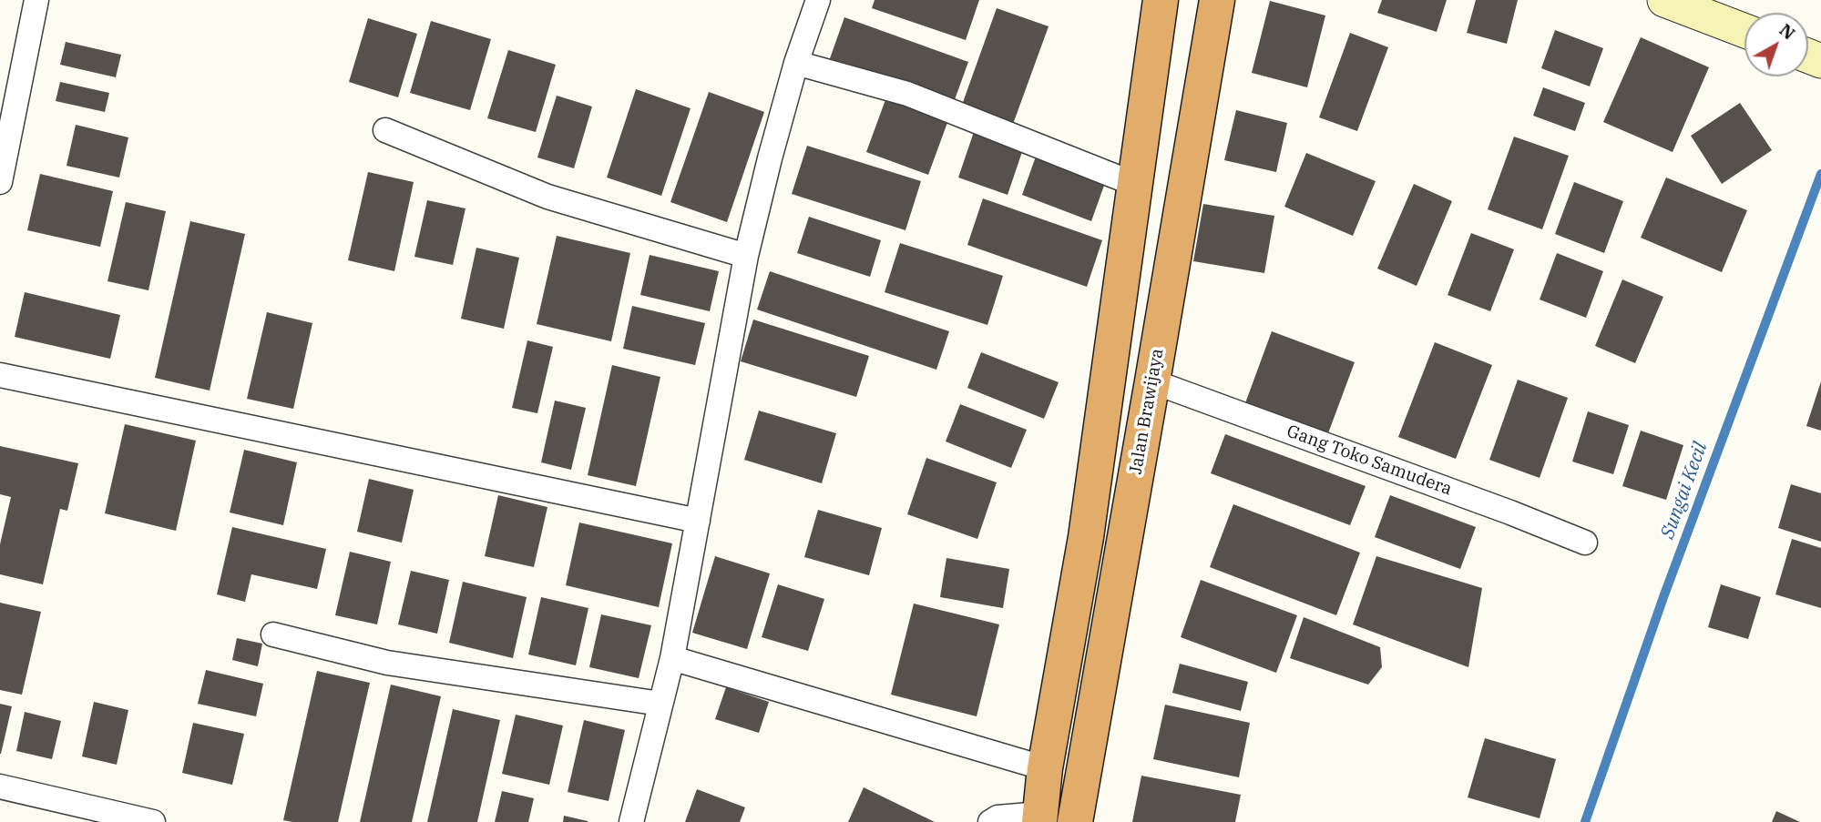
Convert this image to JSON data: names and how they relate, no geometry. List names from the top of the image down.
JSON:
{
  "streets": {
    "highway": ["Jalan Brawijaya"],
    "street": ["Gang Toko Samudera"]
  },
  "crossings": [
    ["Jalan Brawijaya", "Gang Toko Samudera"]
  ],
  "water": ["Sungai Kecil"],
  "north": "top right"
}
